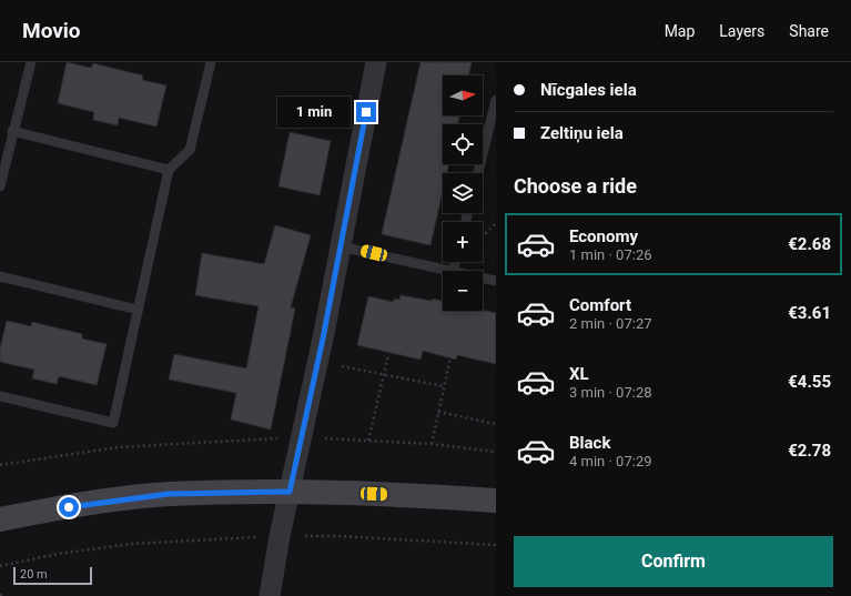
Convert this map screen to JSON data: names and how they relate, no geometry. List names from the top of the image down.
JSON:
{
  "scale_bar": "20 m",
  "north": "right",
  "page": {
    "header": "Movio",
    "nav": ["Map", "Layers", "Share"],
    "banner": ["Nīcgales iela", "Zeltiņu iela"],
    "map_buttons": ["+", "−"],
    "bubble": "1 min",
    "heading": "Choose a ride",
    "list": [
      {
        "name": "Economy",
        "note": "1 min · 07:26",
        "value": "€2.68"
      },
      {
        "name": "Comfort",
        "note": "2 min · 07:27",
        "value": "€3.61"
      },
      {
        "name": "XL",
        "note": "3 min · 07:28",
        "value": "€4.55"
      },
      {
        "name": "Black",
        "note": "4 min · 07:29",
        "value": "€2.78"
      }
    ],
    "buttons": "Confirm",
    "scale": "20 m"
  }
}
